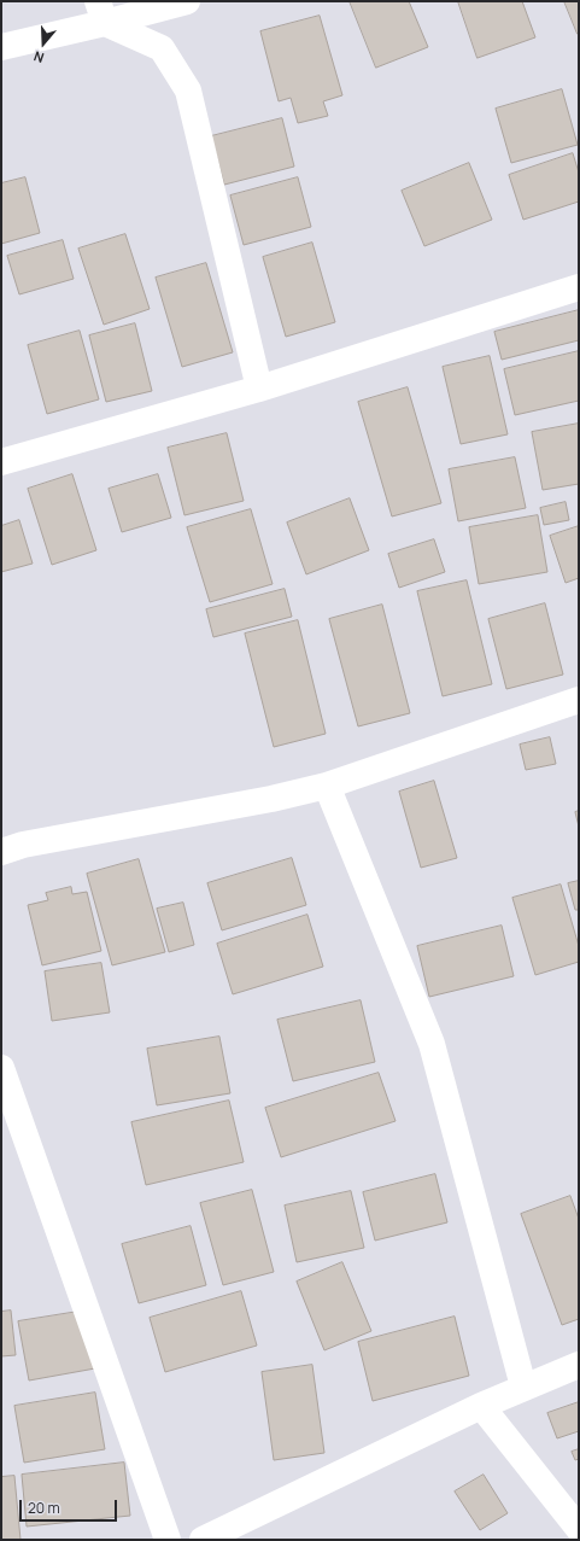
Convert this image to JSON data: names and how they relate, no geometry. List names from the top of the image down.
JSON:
{
  "scale_bar": "20 m",
  "north": "bottom"
}
